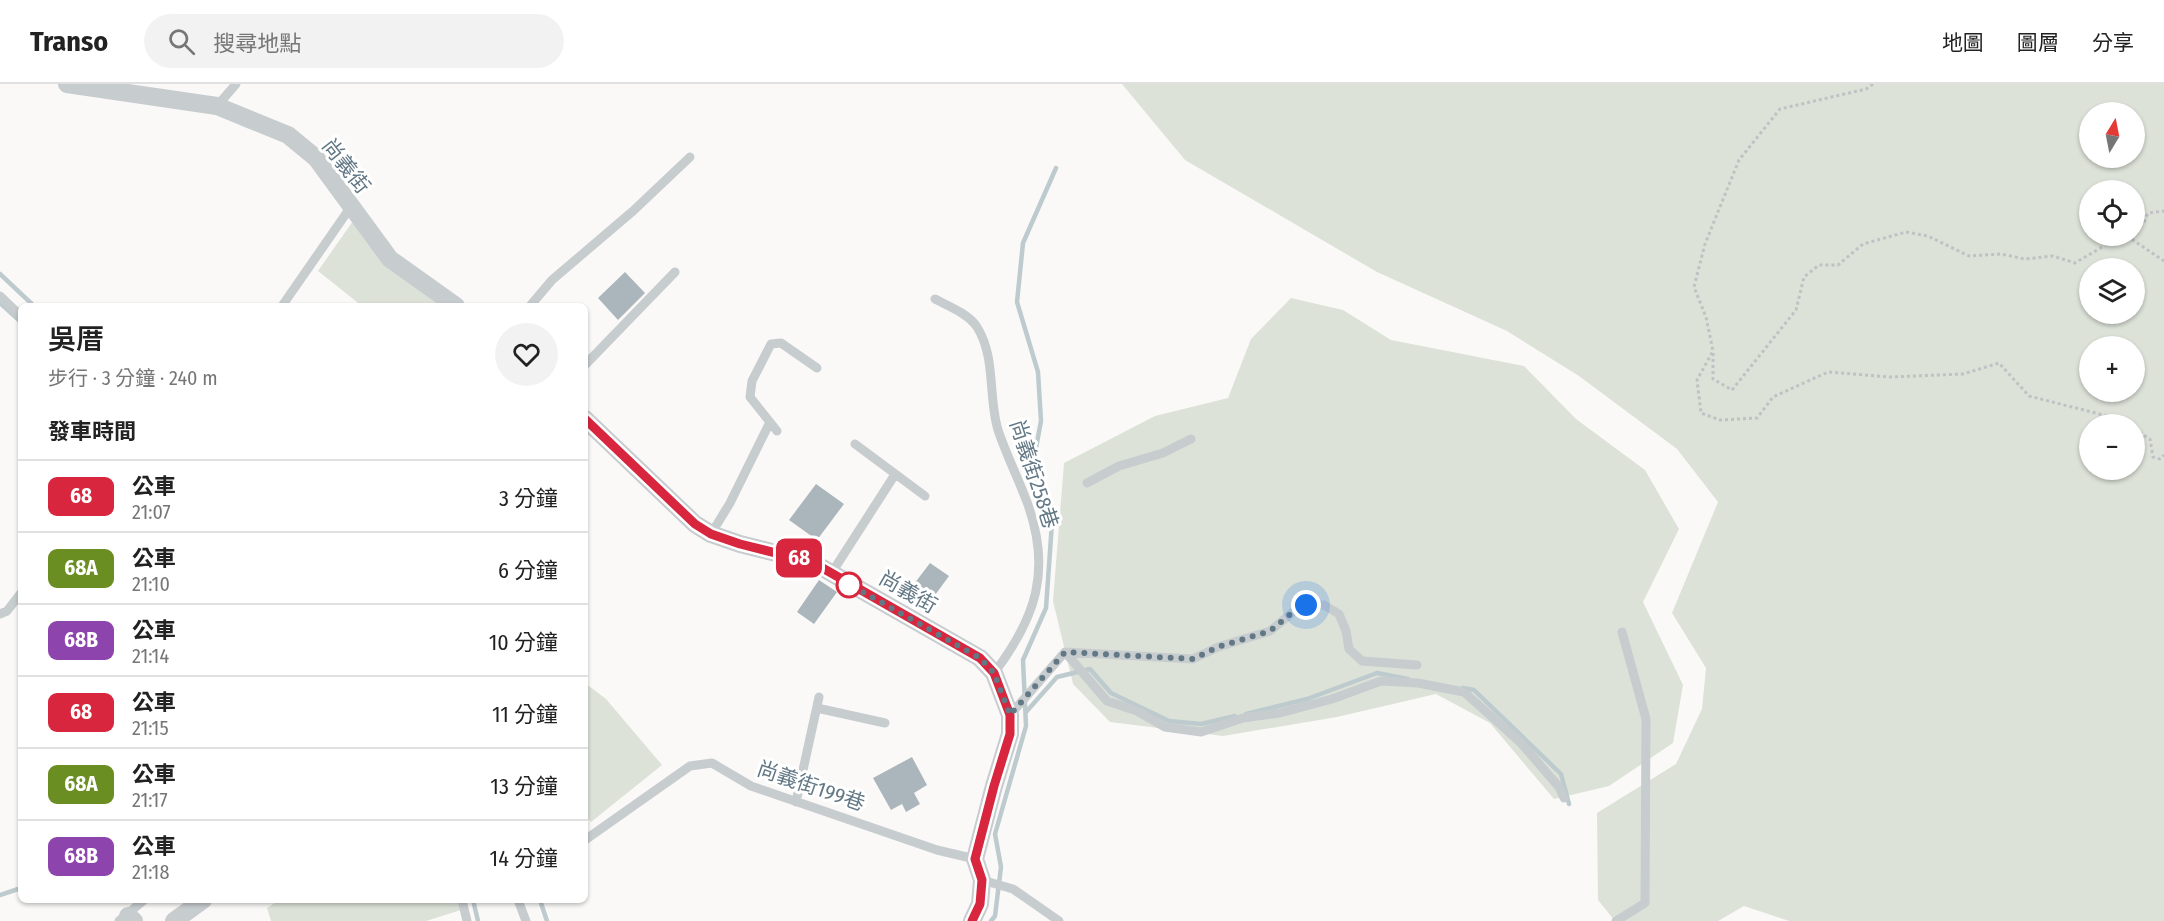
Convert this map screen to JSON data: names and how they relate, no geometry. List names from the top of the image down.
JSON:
{
  "streets": {
    "street": ["尚義街"],
    "lane": ["尚義街258巷", "尚義街199巷"]
  },
  "crossings": [
    ["尚義街", "尚義街258巷"],
    ["尚義街", "尚義街199巷"]
  ],
  "lines": ["bus line 68"],
  "north": "top",
  "page": {
    "header": "Transo",
    "search": "搜尋地點",
    "nav": ["地圖", "圖層", "分享"],
    "on_map": "68",
    "map_buttons": ["+", "−"],
    "heading": [
      ["吳厝", "步行 · 3 分鐘 · 240 m"],
      "發車時間"
    ],
    "list": [
      {
        "mark": "68",
        "name": "公車",
        "note": "21:07",
        "value": "3 分鐘"
      },
      {
        "mark": "68A",
        "name": "公車",
        "note": "21:10",
        "value": "6 分鐘"
      },
      {
        "mark": "68B",
        "name": "公車",
        "note": "21:14",
        "value": "10 分鐘"
      },
      {
        "mark": "68",
        "name": "公車",
        "note": "21:15",
        "value": "11 分鐘"
      },
      {
        "mark": "68A",
        "name": "公車",
        "note": "21:17",
        "value": "13 分鐘"
      },
      {
        "mark": "68B",
        "name": "公車",
        "note": "21:18",
        "value": "14 分鐘"
      }
    ]
  }
}
